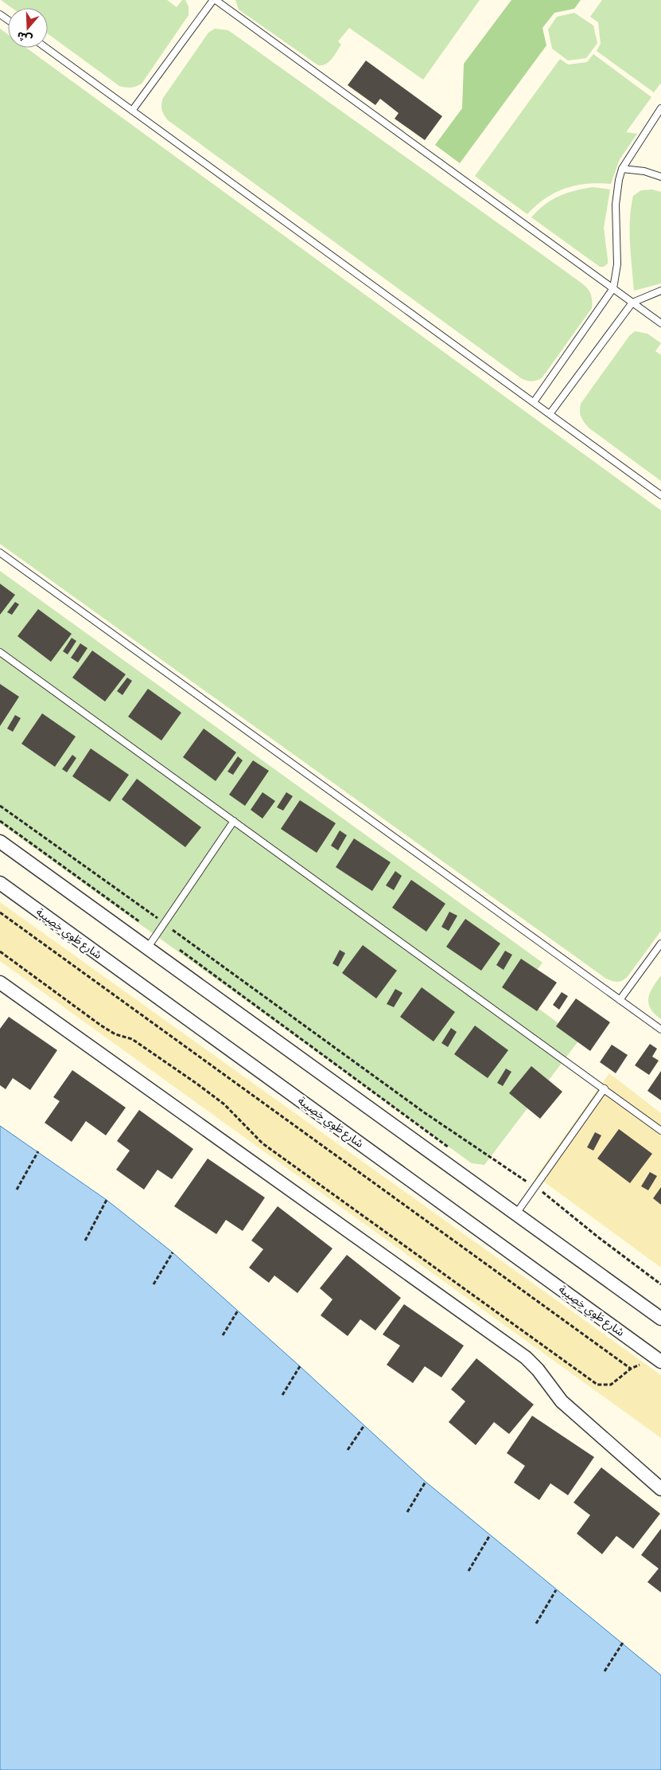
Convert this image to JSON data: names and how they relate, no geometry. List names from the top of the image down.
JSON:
{
  "streets": {
    "street": ["شارع طَوِي خِصِيبة"]
  },
  "north": "bottom"
}
